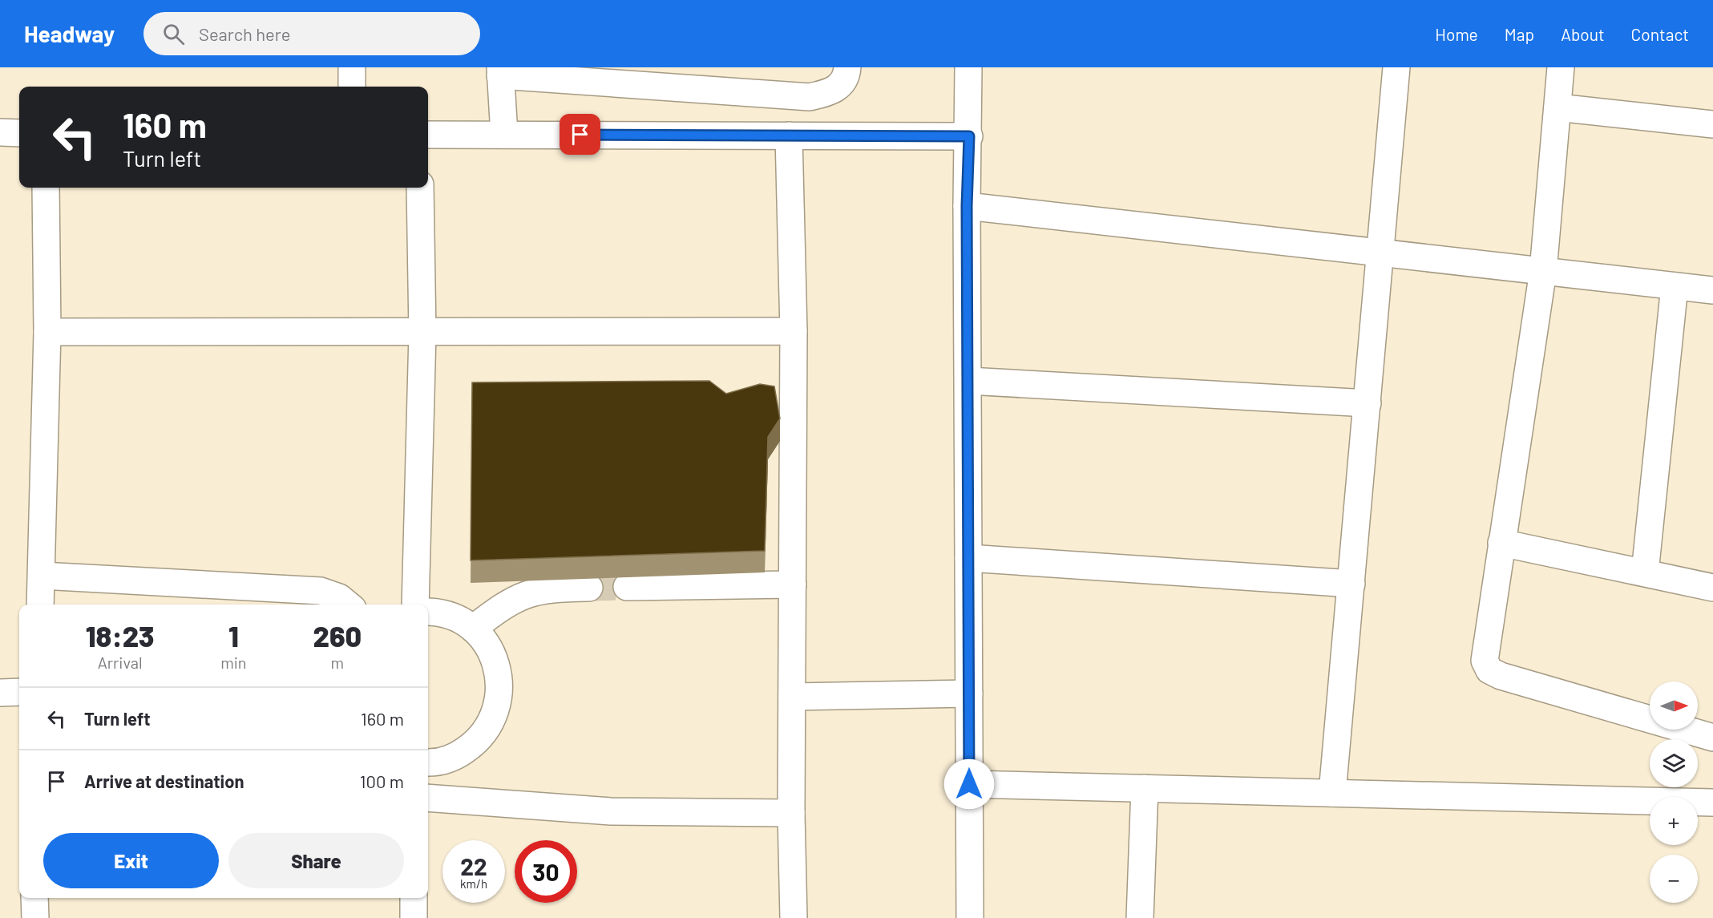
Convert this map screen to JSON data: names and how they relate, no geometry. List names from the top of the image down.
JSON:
{
  "north": "right",
  "page": {
    "header": "Headway",
    "search": "Search here",
    "nav": [
      "Home",
      "Map",
      "About",
      "Contact"
    ],
    "turn": ["160 m", "Turn left"],
    "eta": [
      "18:23",
      "Arrival",
      "1",
      "min",
      "260",
      "m"
    ],
    "map_buttons": ["+", "−"],
    "list": [
      {
        "name": "Turn left",
        "value": "160 m"
      },
      {
        "name": "Arrive at destination",
        "value": "100 m"
      }
    ],
    "buttons": ["Exit", "Share"],
    "speed": "22 km/h",
    "limit": "30"
  }
}
